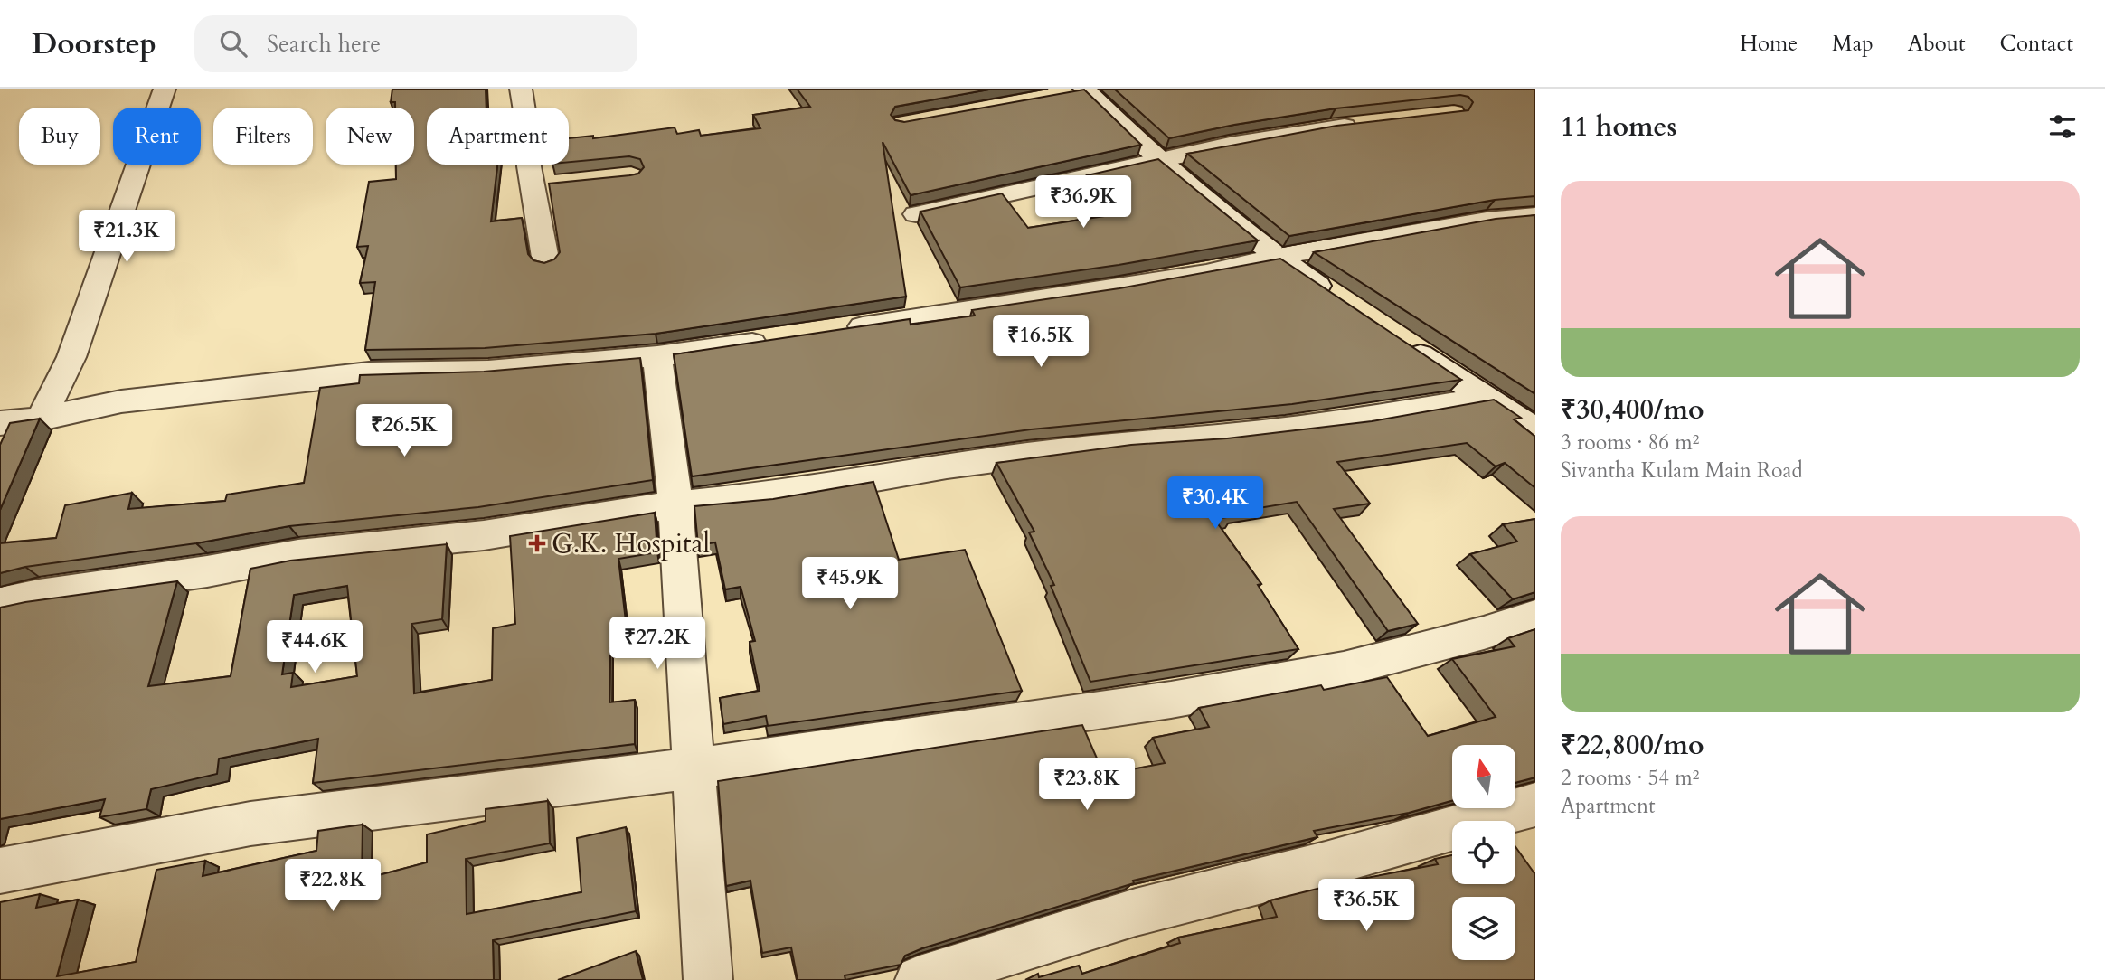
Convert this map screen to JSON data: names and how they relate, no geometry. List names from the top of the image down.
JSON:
{
  "places": {
    "health": ["G.K. Hospital"]
  },
  "north": "top",
  "page": {
    "header": "Doorstep",
    "search": "Search here",
    "nav": [
      "Home",
      "Map",
      "About",
      "Contact"
    ],
    "heading": "11 homes",
    "chip": [
      "Buy",
      "Rent",
      "Filters",
      "New",
      "Apartment"
    ],
    "list": [
      {
        "name": "₹30,400/mo",
        "note": "3 rooms · 86 m² · Sivantha Kulam Main Road"
      },
      {
        "name": "₹22,800/mo",
        "note": "2 rooms · 54 m² · Apartment"
      }
    ],
    "price": [
      "₹36.9K",
      "₹21.3K",
      "₹16.5K",
      "₹26.5K",
      "₹30.4K",
      "₹45.9K",
      "₹27.2K",
      "₹44.6K",
      "₹23.8K",
      "₹22.8K",
      "₹36.5K"
    ]
  }
}
